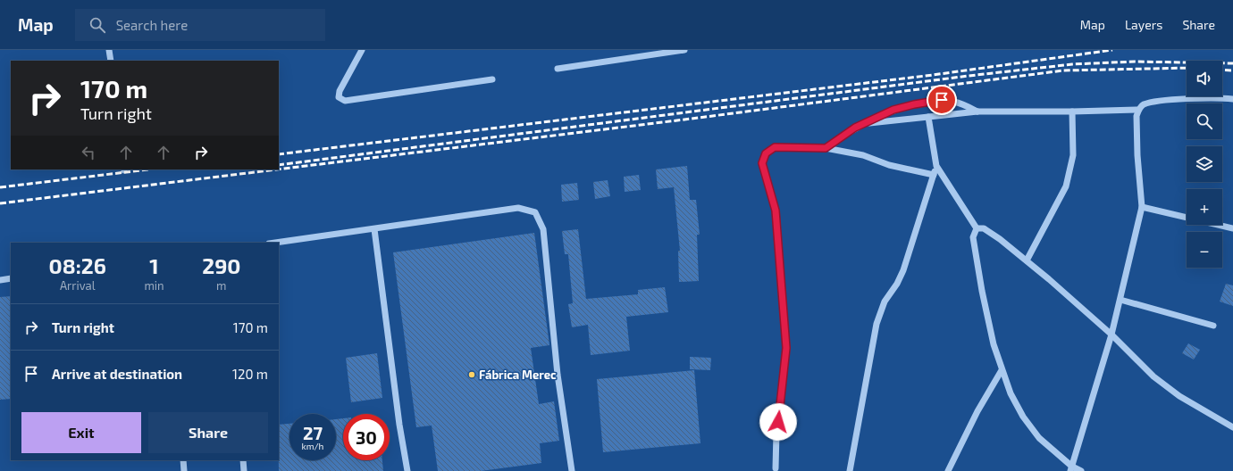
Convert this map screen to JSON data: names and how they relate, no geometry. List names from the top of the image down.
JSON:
{
  "places": ["Fábrica Merec"],
  "page": {
    "header": "Map",
    "search": "Search here",
    "nav": ["Map", "Layers", "Share"],
    "map_buttons": ["+", "−"],
    "turn": ["170 m", "Turn right"],
    "eta": [
      "08:26",
      "Arrival",
      "1",
      "min",
      "290",
      "m"
    ],
    "list": [
      {
        "name": "Turn right",
        "value": "170 m"
      },
      {
        "name": "Arrive at destination",
        "value": "120 m"
      }
    ],
    "buttons": ["Exit", "Share"],
    "speed": "27 km/h",
    "limit": "30"
  }
}
